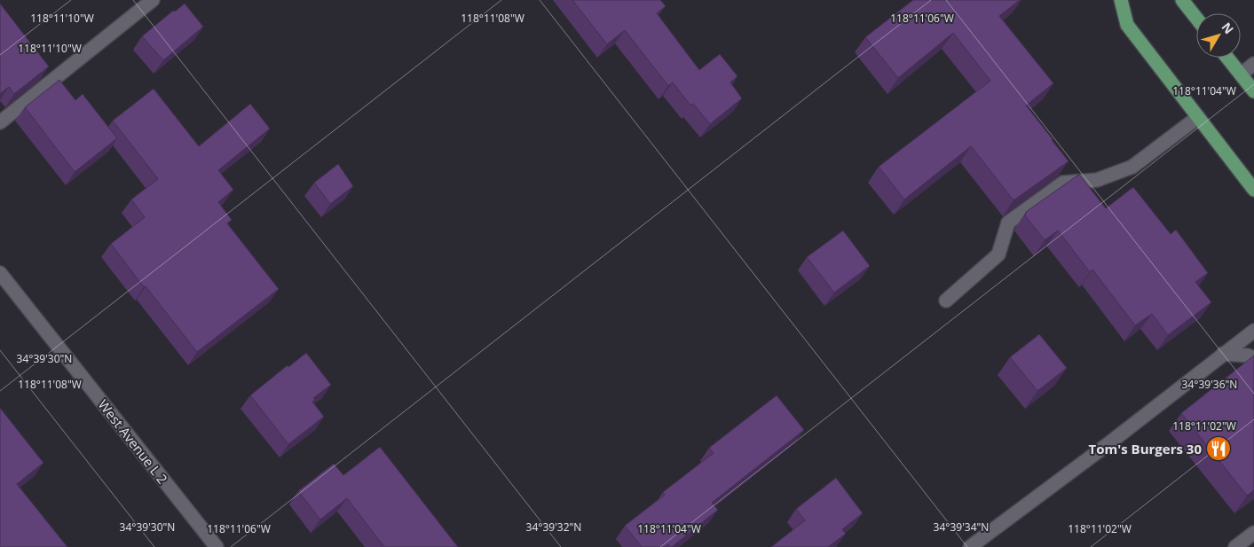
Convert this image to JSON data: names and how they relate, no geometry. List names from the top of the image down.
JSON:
{
  "streets": {
    "street": ["West Avenue L 2"]
  },
  "places": {
    "restaurant": ["Tom's Burgers 30"]
  },
  "north": "top right",
  "coordinates": [
    "118°11'10\"W",
    "118°11'08\"W",
    "118°11'06\"W",
    "118°11'04\"W",
    "34°39'30\"N",
    "34°39'36\"N",
    "118°11'02\"W",
    "34°39'32\"N",
    "34°39'34\"N"
  ]
}
